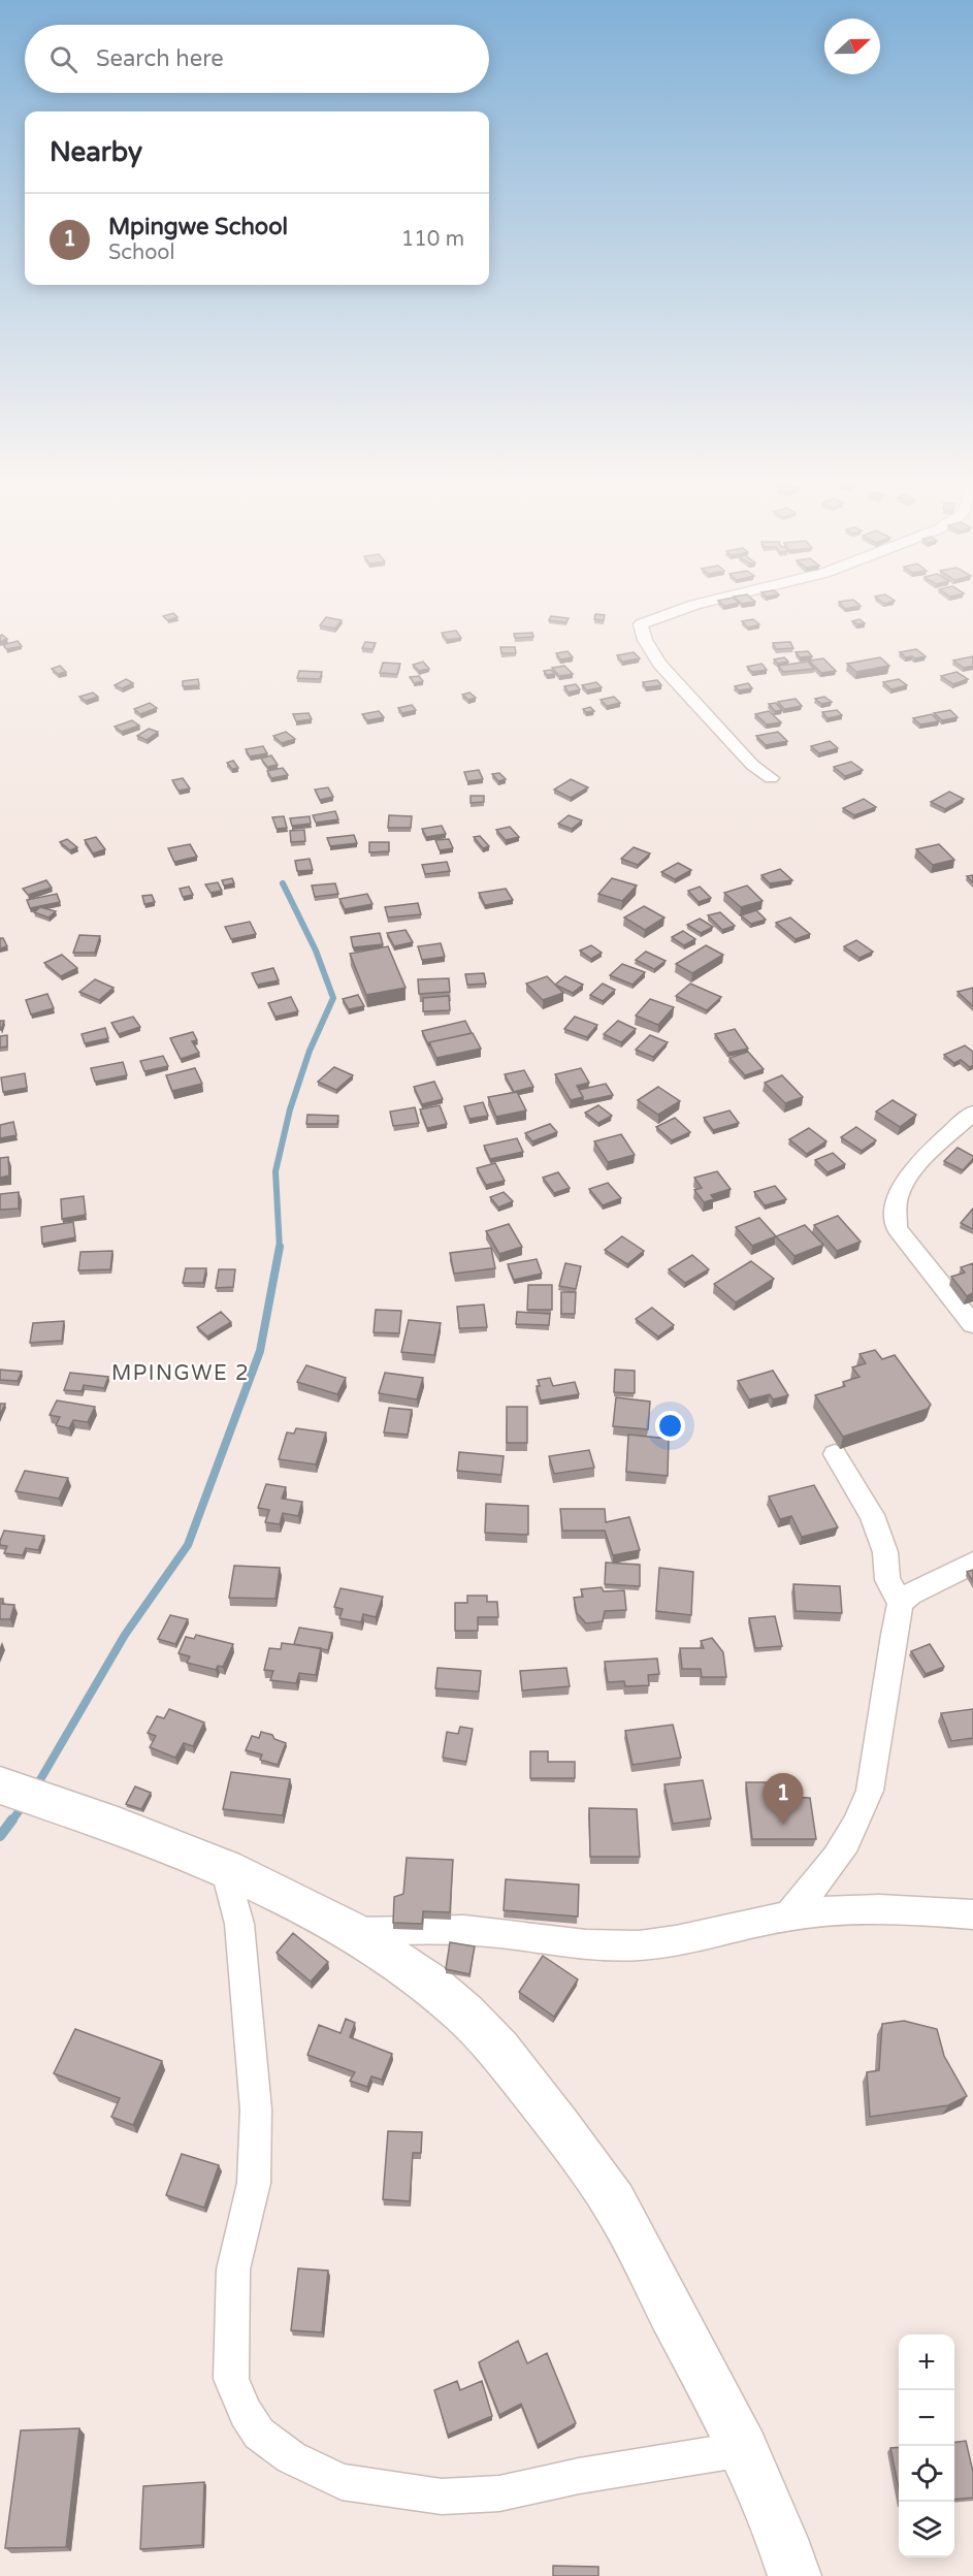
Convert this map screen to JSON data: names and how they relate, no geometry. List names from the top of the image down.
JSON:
{
  "districts": ["MPINGWE 2"],
  "north": "right",
  "page": {
    "search": "Search here",
    "heading": "Nearby",
    "list": [
      {
        "mark": "1",
        "name": "Mpingwe School",
        "note": "School",
        "value": "110 m"
      }
    ],
    "pins": "1",
    "map_buttons": ["+", "−"]
  }
}
